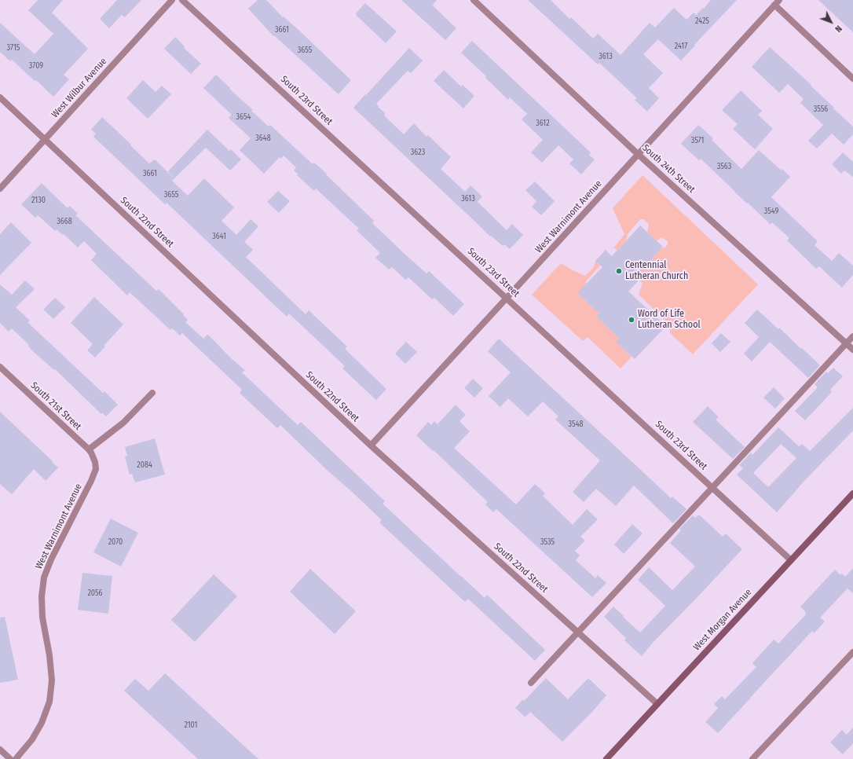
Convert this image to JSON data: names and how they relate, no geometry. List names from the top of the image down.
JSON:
{
  "streets": {
    "street": [
      "West Wilbur Avenue",
      "South 23rd Street",
      "South 24th Street",
      "West Warnimont Avenue",
      "South 22nd Street",
      "South 21st Street",
      "West Morgan Avenue"
    ]
  },
  "crossings": [
    ["West Wilbur Avenue", "South 22nd Street"],
    ["South 23rd Street", "West Warnimont Avenue"],
    ["South 23rd Street", "West Morgan Avenue"],
    ["South 24th Street", "West Warnimont Avenue"],
    ["West Warnimont Avenue", "South 22nd Street"],
    ["West Warnimont Avenue", "South 21st Street"],
    ["South 22nd Street", "West Morgan Avenue"]
  ],
  "places": ["Centennial Lutheran Church", "Word of Life Lutheran School"],
  "house_numbers": [
    "2425",
    "3661",
    "2417",
    "3715",
    "3655",
    "3613",
    "3709",
    "3556",
    "3654",
    "3612",
    "3648",
    "3571",
    "3623",
    "3563",
    "3661",
    "3655",
    "3613",
    "2130",
    "3549",
    "3668",
    "3641",
    "3548",
    "2084",
    "2070",
    "3535",
    "2056",
    "2101"
  ],
  "north": "bottom right"
}
